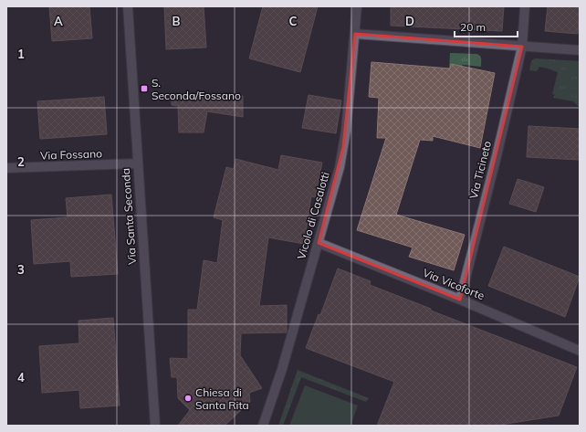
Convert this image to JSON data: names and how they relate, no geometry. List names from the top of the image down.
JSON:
{
  "streets": {
    "street": [
      "Via Fossano",
      "Via Ticineto",
      "Vicolo di Casalotti",
      "Via Santa Seconda",
      "Via Vicoforte"
    ]
  },
  "crossings": [
    ["Via Fossano", "Via Santa Seconda"],
    ["Via Ticineto", "Via Vicoforte"],
    ["Vicolo di Casalotti", "Via Vicoforte"]
  ],
  "places": {
    "transit": ["S. Seconda/Fossano"],
    "other": ["Chiesa di Santa Rita"]
  },
  "scale_bar": "20 m",
  "grid": {
    "columns": [
      "A",
      "B",
      "C",
      "D"
    ],
    "rows": [
      "1",
      "2",
      "3",
      "4"
    ]
  }
}
